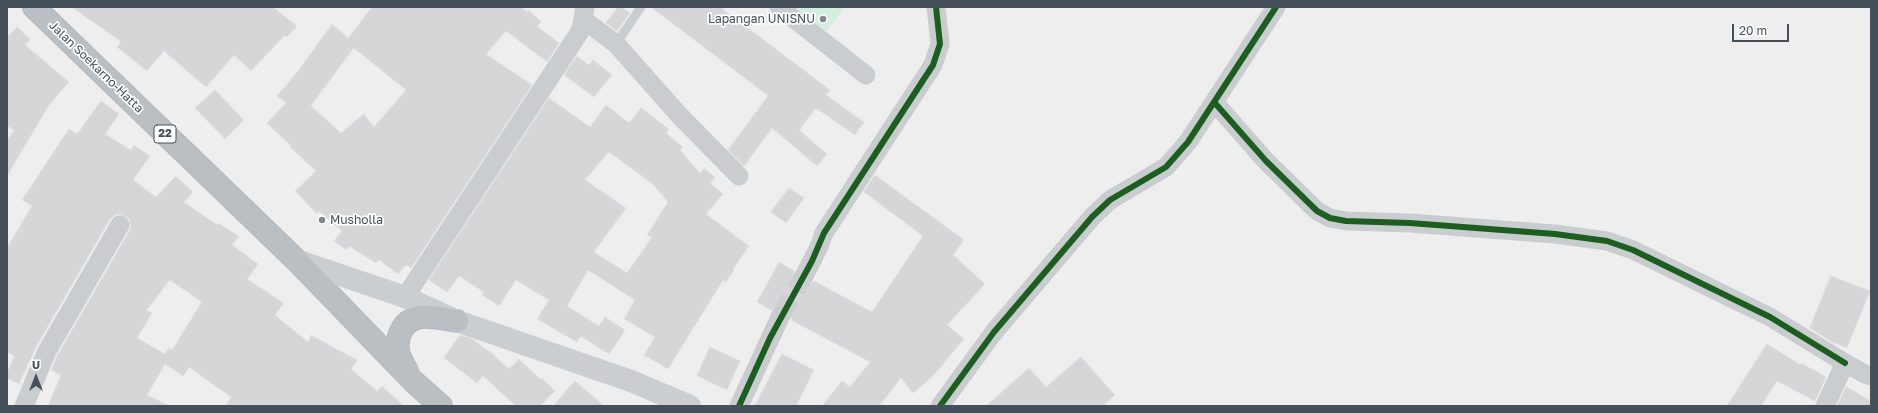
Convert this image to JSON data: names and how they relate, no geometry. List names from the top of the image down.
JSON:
{
  "streets": {
    "highway": ["Jalan Soekarno-Hatta", "22"]
  },
  "crossings": [
    ["Jalan Soekarno-Hatta", "22"]
  ],
  "places": ["Lapangan UNISNU", "Musholla"],
  "scale_bar": "20 m",
  "north": "top"
}
